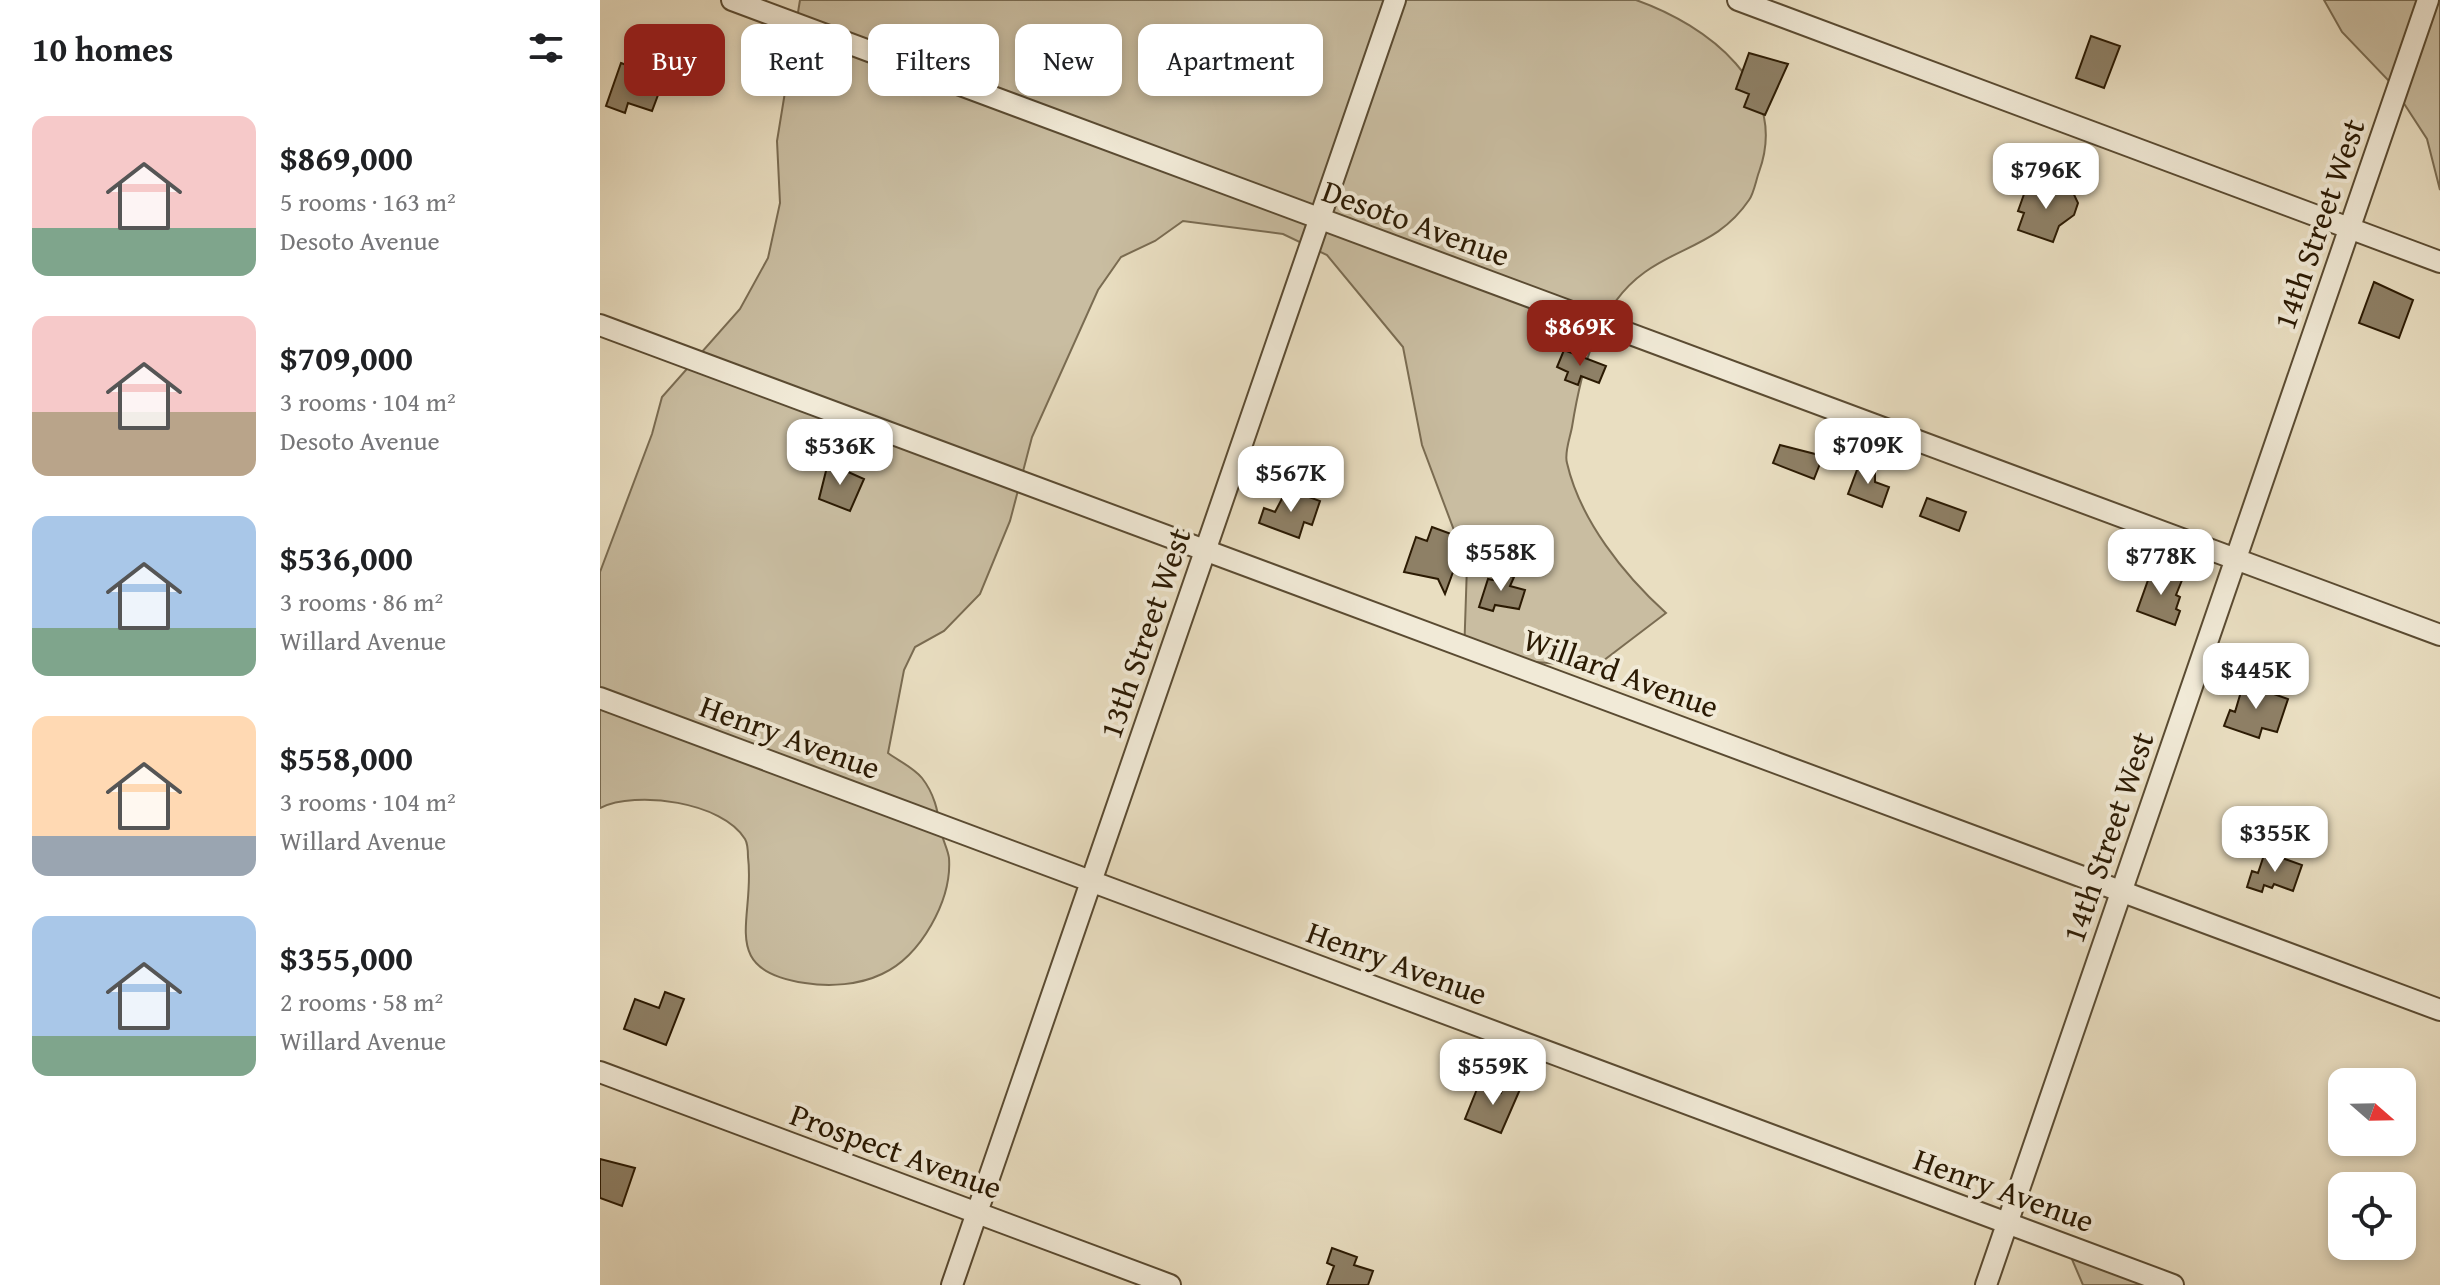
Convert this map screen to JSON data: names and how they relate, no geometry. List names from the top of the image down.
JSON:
{
  "streets": {
    "street": [
      "Desoto Avenue",
      "14th Street West",
      "13th Street West",
      "Willard Avenue",
      "Henry Avenue",
      "Prospect Avenue"
    ]
  },
  "crossings": [
    ["Desoto Avenue", "14th Street West"],
    ["Desoto Avenue", "13th Street West"],
    ["14th Street West", "Willard Avenue"],
    ["14th Street West", "Henry Avenue"],
    ["13th Street West", "Willard Avenue"],
    ["13th Street West", "Henry Avenue"],
    ["13th Street West", "Prospect Avenue"]
  ],
  "north": "right",
  "page": {
    "heading": "10 homes",
    "chip": [
      "Buy",
      "Rent",
      "Filters",
      "New",
      "Apartment"
    ],
    "list": [
      {
        "name": "$869,000",
        "note": "5 rooms · 163 m² · Desoto Avenue"
      },
      {
        "name": "$709,000",
        "note": "3 rooms · 104 m² · Desoto Avenue"
      },
      {
        "name": "$536,000",
        "note": "3 rooms · 86 m² · Willard Avenue"
      },
      {
        "name": "$558,000",
        "note": "3 rooms · 104 m² · Willard Avenue"
      },
      {
        "name": "$355,000",
        "note": "2 rooms · 58 m² · Willard Avenue"
      }
    ],
    "price": [
      "$796K",
      "$869K",
      "$709K",
      "$536K",
      "$567K",
      "$558K",
      "$778K",
      "$445K",
      "$355K",
      "$559K"
    ]
  }
}
